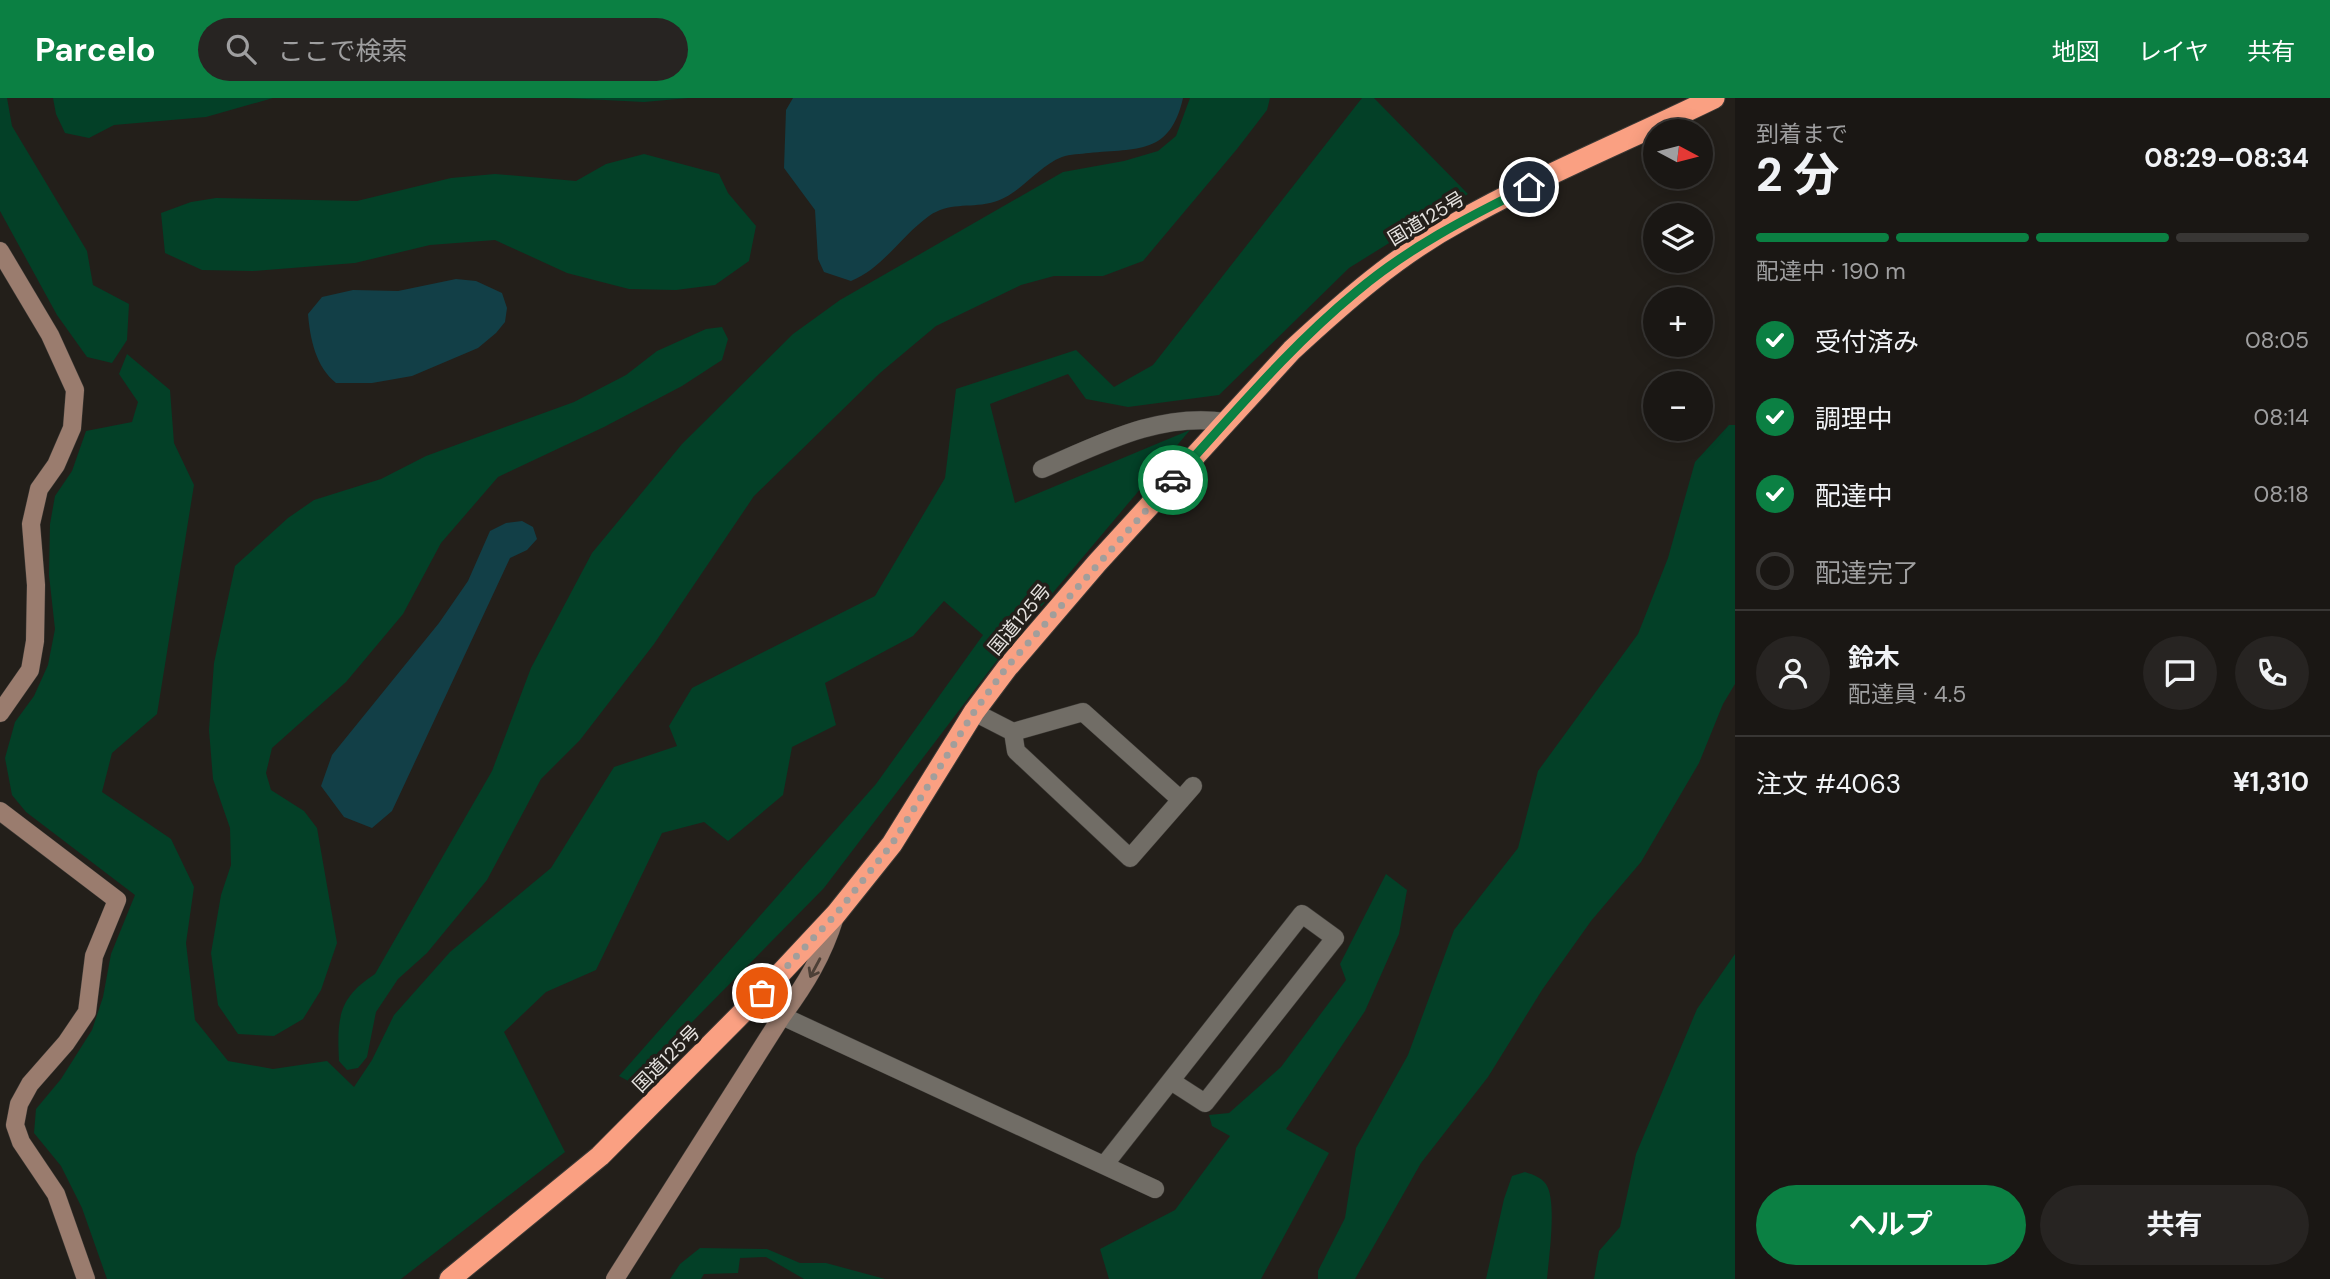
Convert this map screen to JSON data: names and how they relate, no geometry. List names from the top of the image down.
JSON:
{
  "streets": {
    "highway": ["国道125号"]
  },
  "north": "right",
  "page": {
    "header": "Parcelo",
    "search": "ここで検索",
    "nav": ["地図", "レイヤ", "共有"],
    "heading": ["2 分", "到着まで", "08:29–08:34"],
    "panel": [
      "鈴木",
      "配達員 · 4.5",
      "注文 #4063",
      "¥1,310"
    ],
    "map_buttons": ["+", "−"],
    "bar": "配達中 · 190 m",
    "list": [
      ["受付済み", "08:05"],
      ["調理中", "08:14"],
      ["配達中", "08:18"],
      "配達完了"
    ],
    "buttons": ["ヘルプ", "共有"]
  }
}
